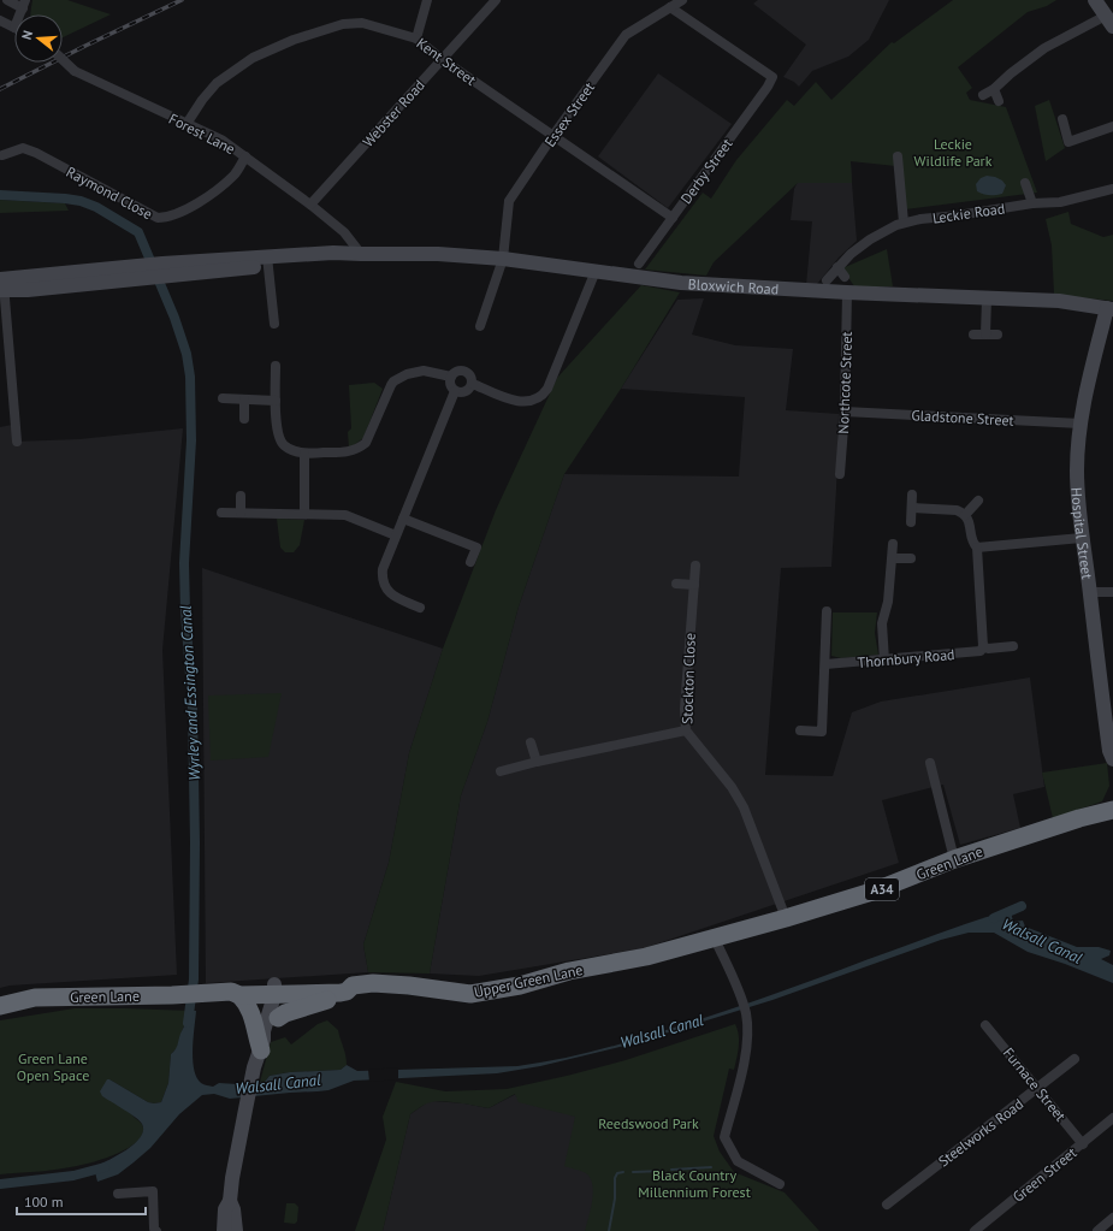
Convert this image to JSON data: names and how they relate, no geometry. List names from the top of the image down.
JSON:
{
  "streets": {
    "highway": ["Green Lane", "A34", "Upper Green Lane"],
    "main road": ["Bloxwich Road", "Hospital Street"],
    "street": [
      "Kent Street",
      "Webster Road",
      "Essex Street",
      "Forest Lane",
      "Derby Street",
      "Raymond Close",
      "Leckie Road",
      "Northcote Street",
      "Gladstone Street",
      "Thornbury Road",
      "Stockton Close",
      "Furnace Street",
      "Steelworks Road",
      "Green Street"
    ]
  },
  "crossings": [
    ["Kent Street", "Webster Road"],
    ["Kent Street", "Essex Street"],
    ["Kent Street", "Forest Lane"],
    ["Kent Street", "Derby Street"],
    ["Webster Road", "Forest Lane"],
    ["Essex Street", "Derby Street"],
    ["Essex Street", "Bloxwich Road"],
    ["Forest Lane", "Raymond Close"],
    ["Forest Lane", "Bloxwich Road"],
    ["Bloxwich Road", "Northcote Street"],
    ["Bloxwich Road", "Hospital Street"],
    ["Northcote Street", "Gladstone Street"],
    ["Gladstone Street", "Hospital Street"],
    ["Stockton Close", "Green Lane"],
    ["Green Lane", "A34"],
    ["Green Lane", "Upper Green Lane"],
    ["A34", "Upper Green Lane"],
    ["Furnace Street", "Steelworks Road"],
    ["Furnace Street", "Green Street"]
  ],
  "water": ["Wyrley and Essington Canal", "Walsall Canal"],
  "parks": [
    "Leckie Wildlife Park",
    "Green Lane Open Space",
    "Reedswood Park",
    "Black Country Millennium Forest"
  ],
  "scale_bar": "100 m",
  "north": "left"
}
